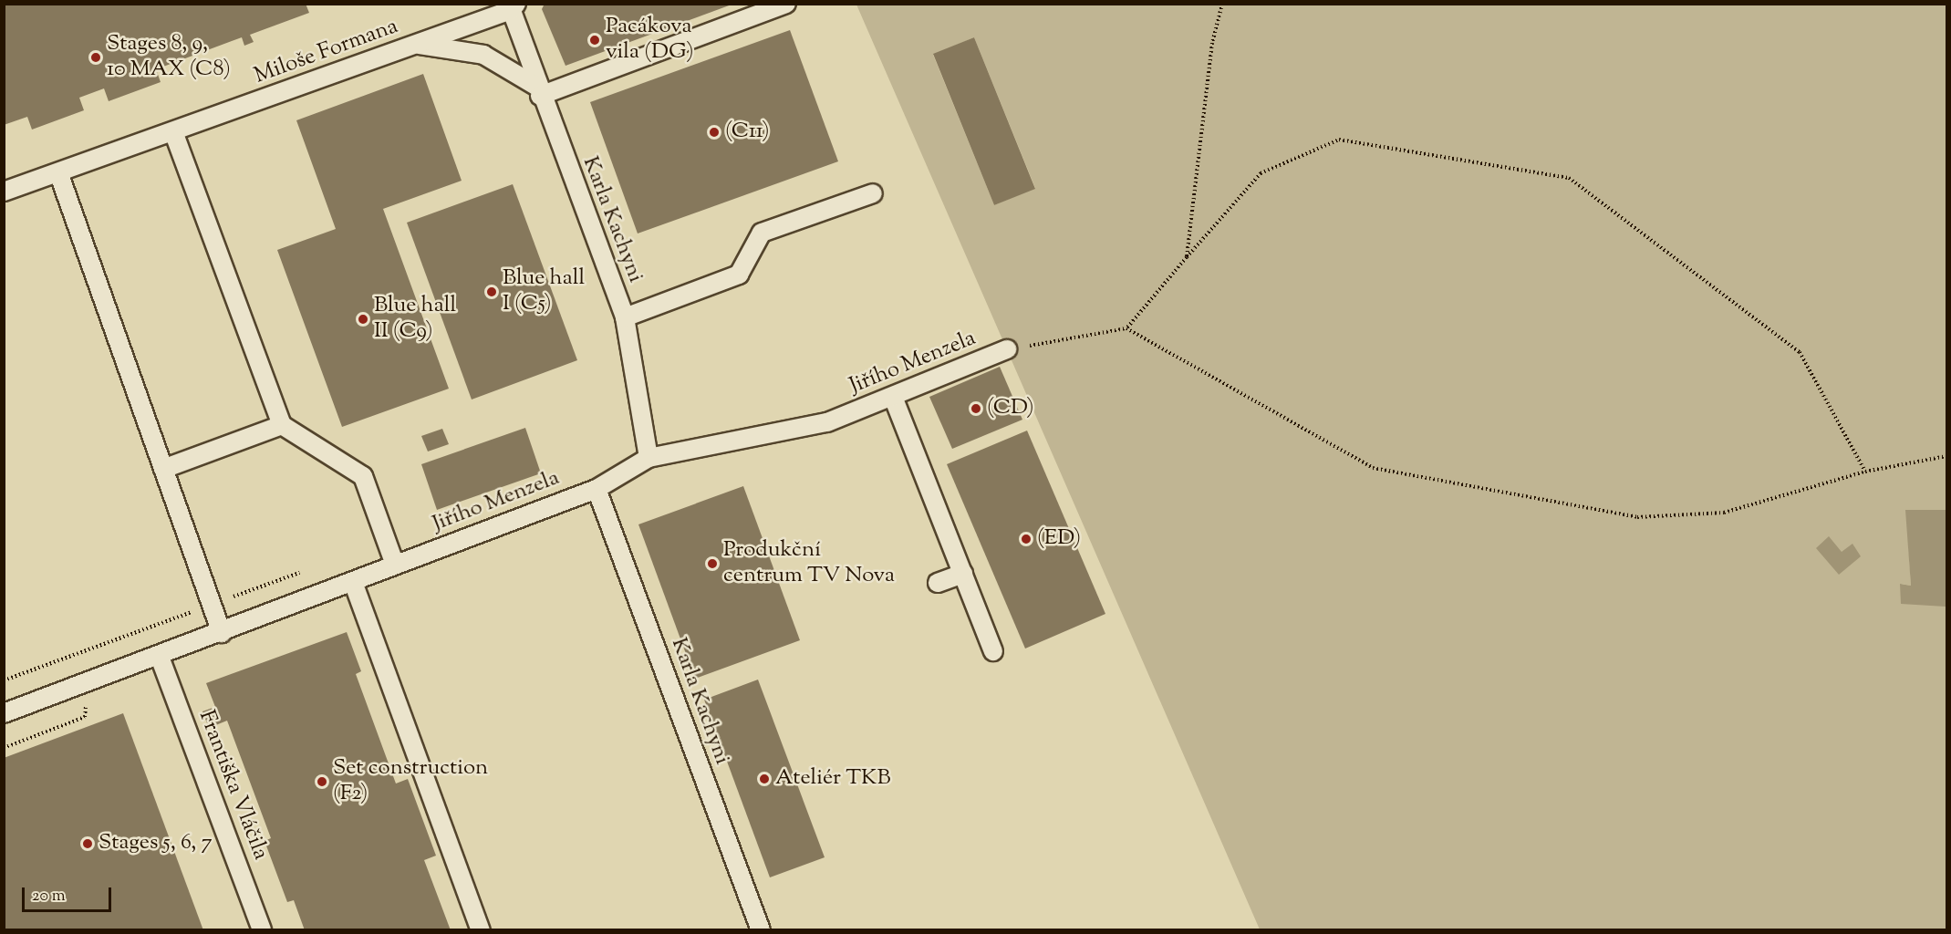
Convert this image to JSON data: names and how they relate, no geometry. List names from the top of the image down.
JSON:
{
  "streets": {
    "lane": [
      "Miloše Formana",
      "Karla Kachyni",
      "Jiřího Menzela",
      "Františka Vláčila"
    ]
  },
  "crossings": [
    ["Miloše Formana", "Karla Kachyni"],
    ["Karla Kachyni", "Jiřího Menzela"],
    ["Jiřího Menzela", "Františka Vláčila"]
  ],
  "places": [
    "Pacákova vila (DG)",
    "Stages 8, 9, 10 MAX (C8)",
    "(C11)",
    "Blue hall I (C5)",
    "Blue hall II (C9)",
    "(CD)",
    "(ED)",
    "Produkční centrum TV Nova",
    "Ateliér TKB",
    "Set construction (F2)",
    "Stages 5, 6, 7"
  ],
  "scale_bar": "20 m"
}
